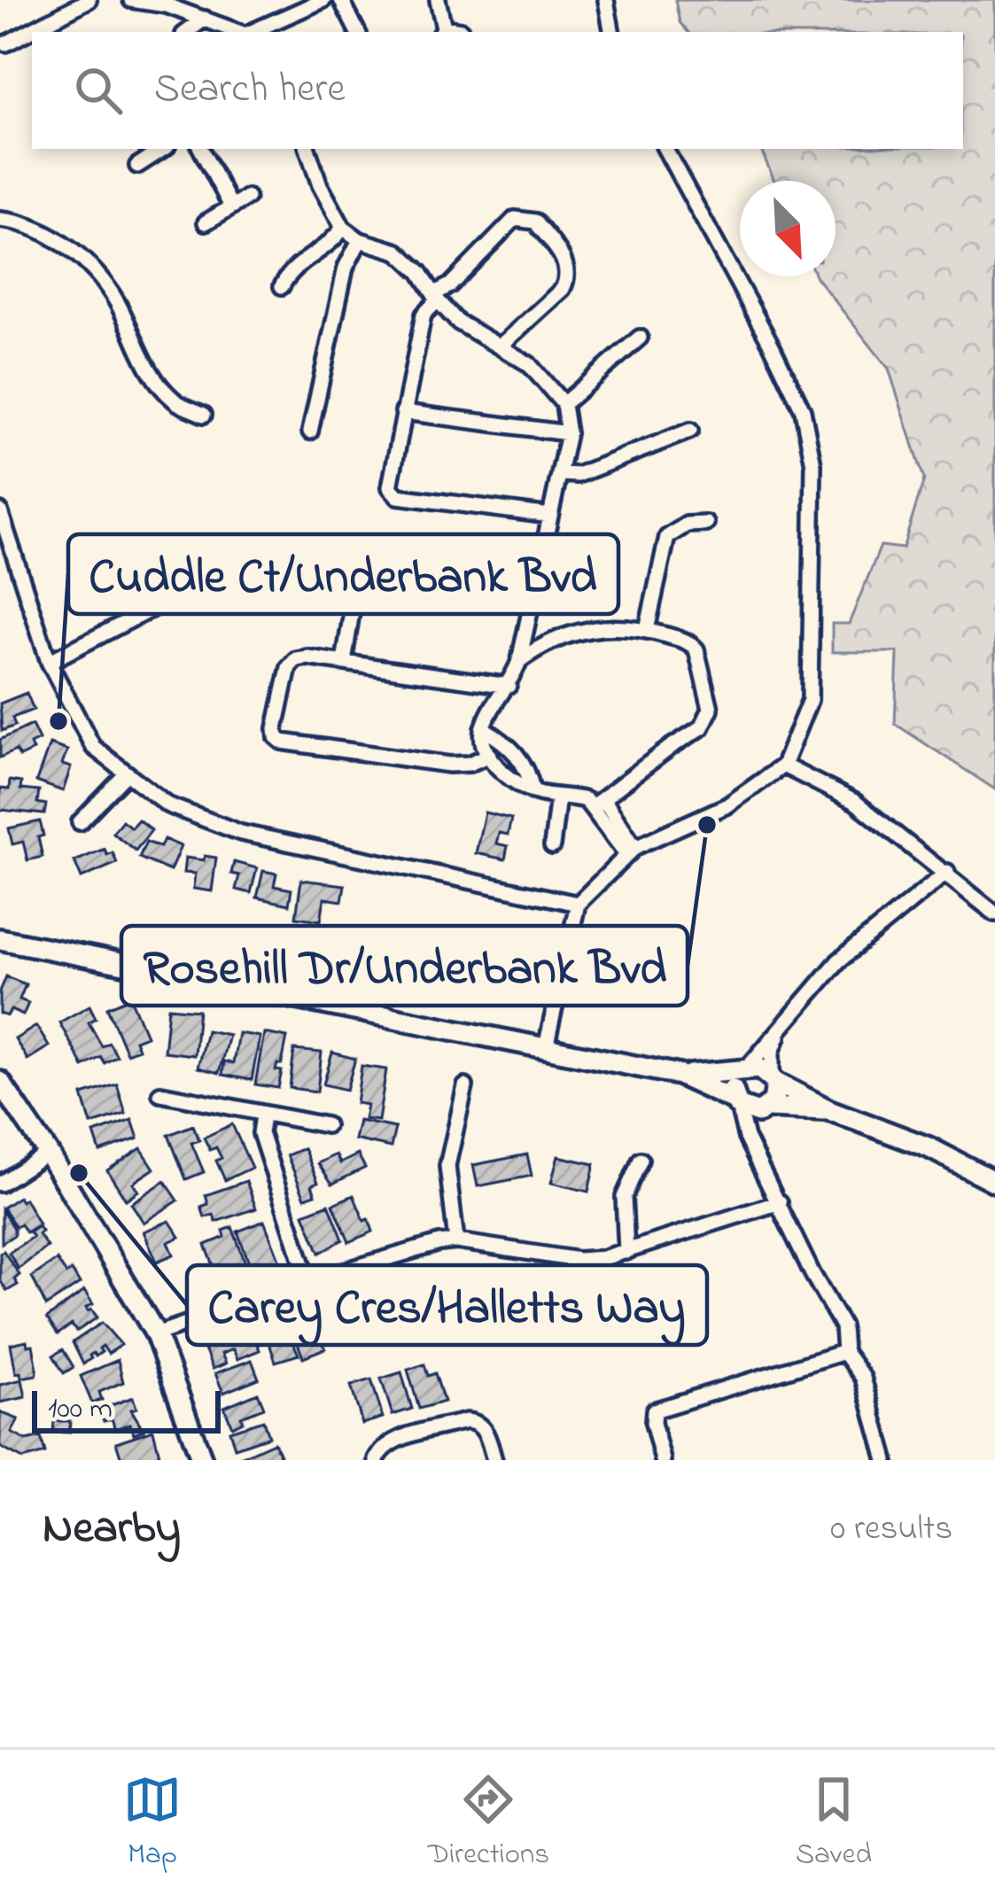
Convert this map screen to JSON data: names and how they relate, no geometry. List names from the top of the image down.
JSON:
{
  "places": ["Cuddle Ct/Underbank Bvd", "Rosehill Dr/Underbank Bvd", "Carey Cres/Halletts Way"],
  "scale_bar": "100 m",
  "north": "bottom right",
  "page": {
    "search": "Search here",
    "scale": "100 m",
    "heading": ["Nearby", "0 results"],
    "nav": ["Map", "Directions", "Saved"]
  }
}
